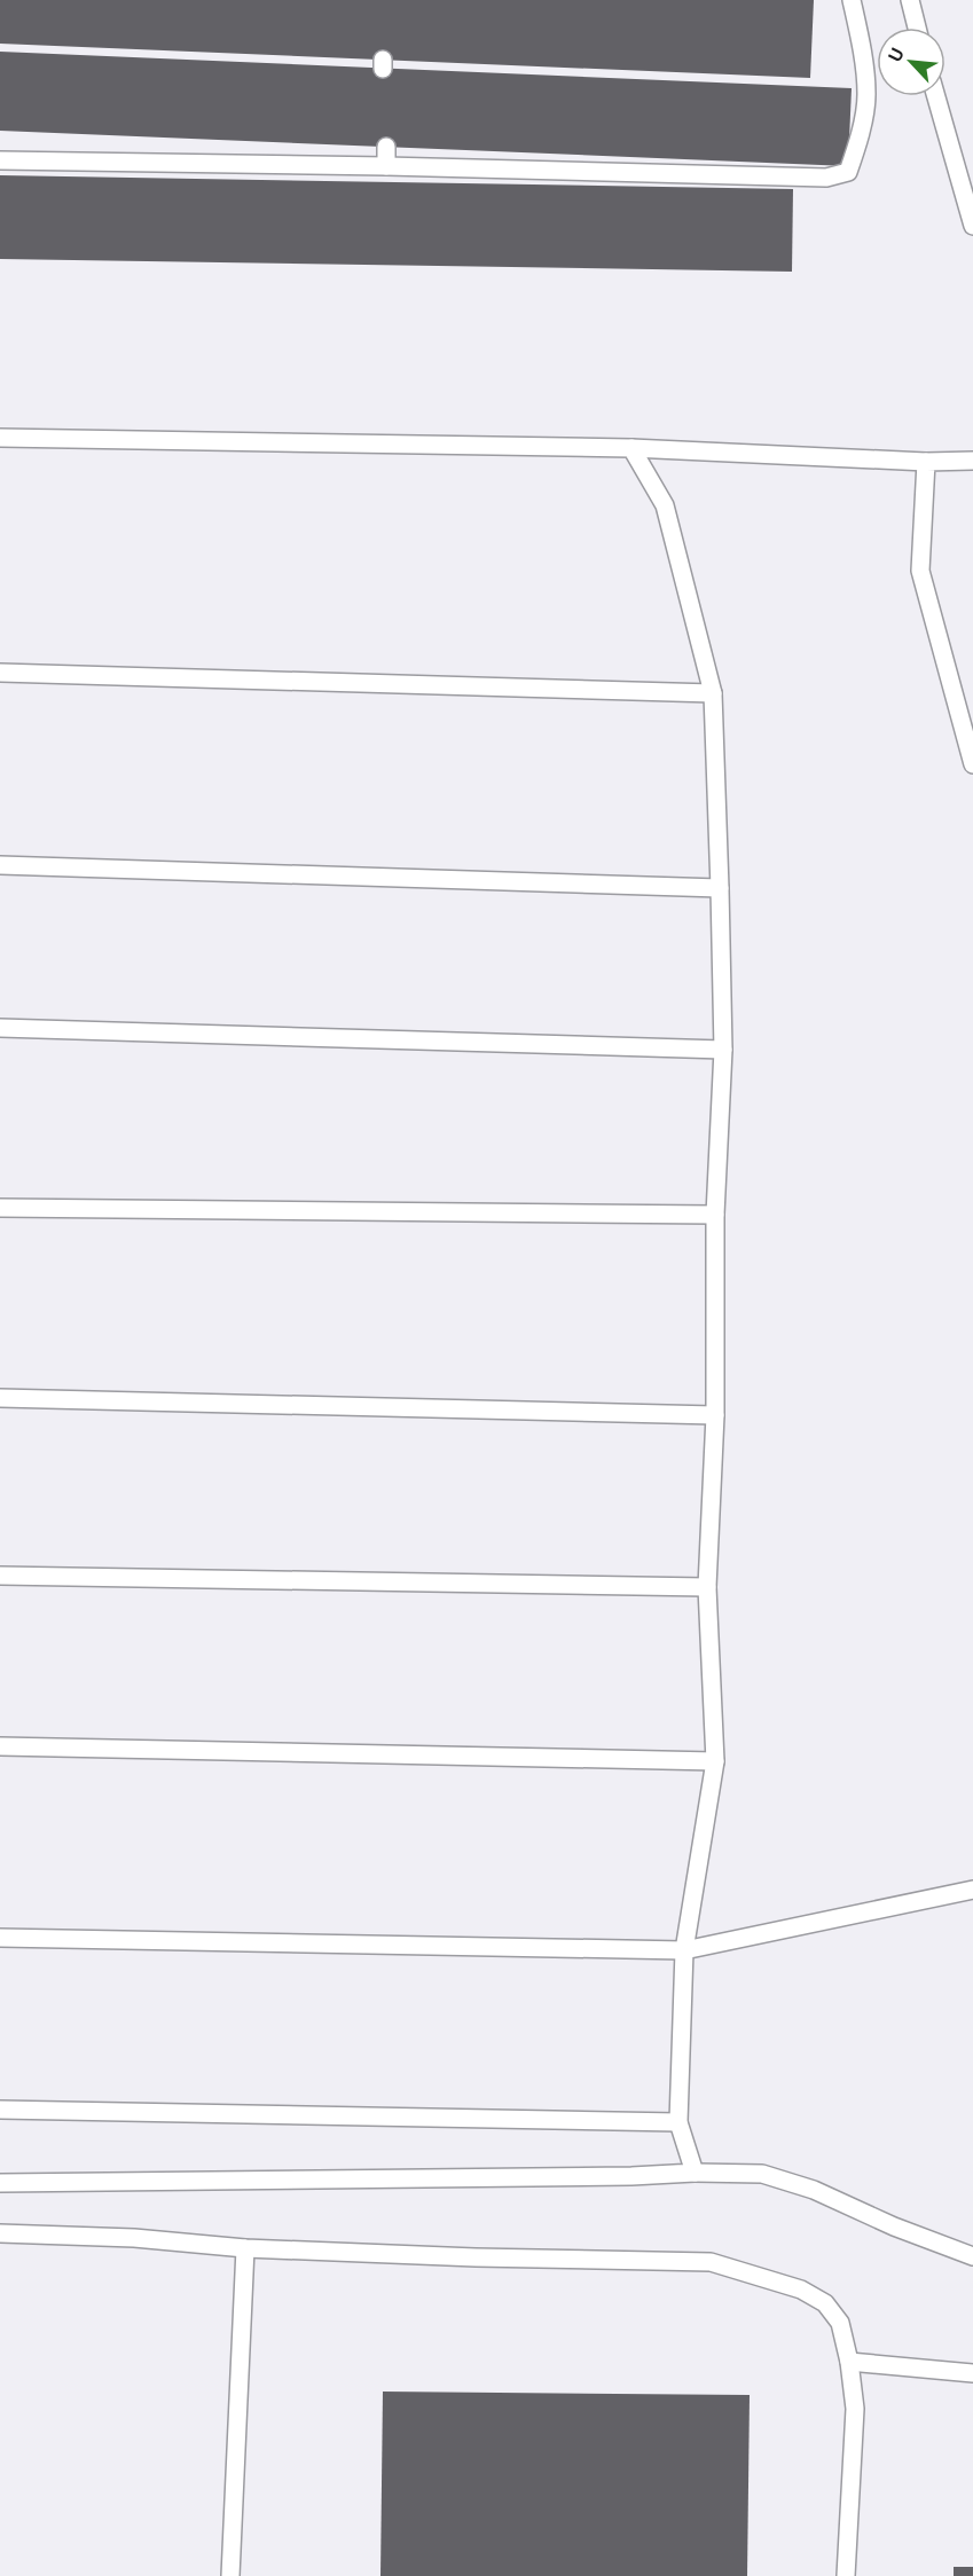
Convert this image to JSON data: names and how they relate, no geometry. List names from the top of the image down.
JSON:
{
  "north": "top left"
}
